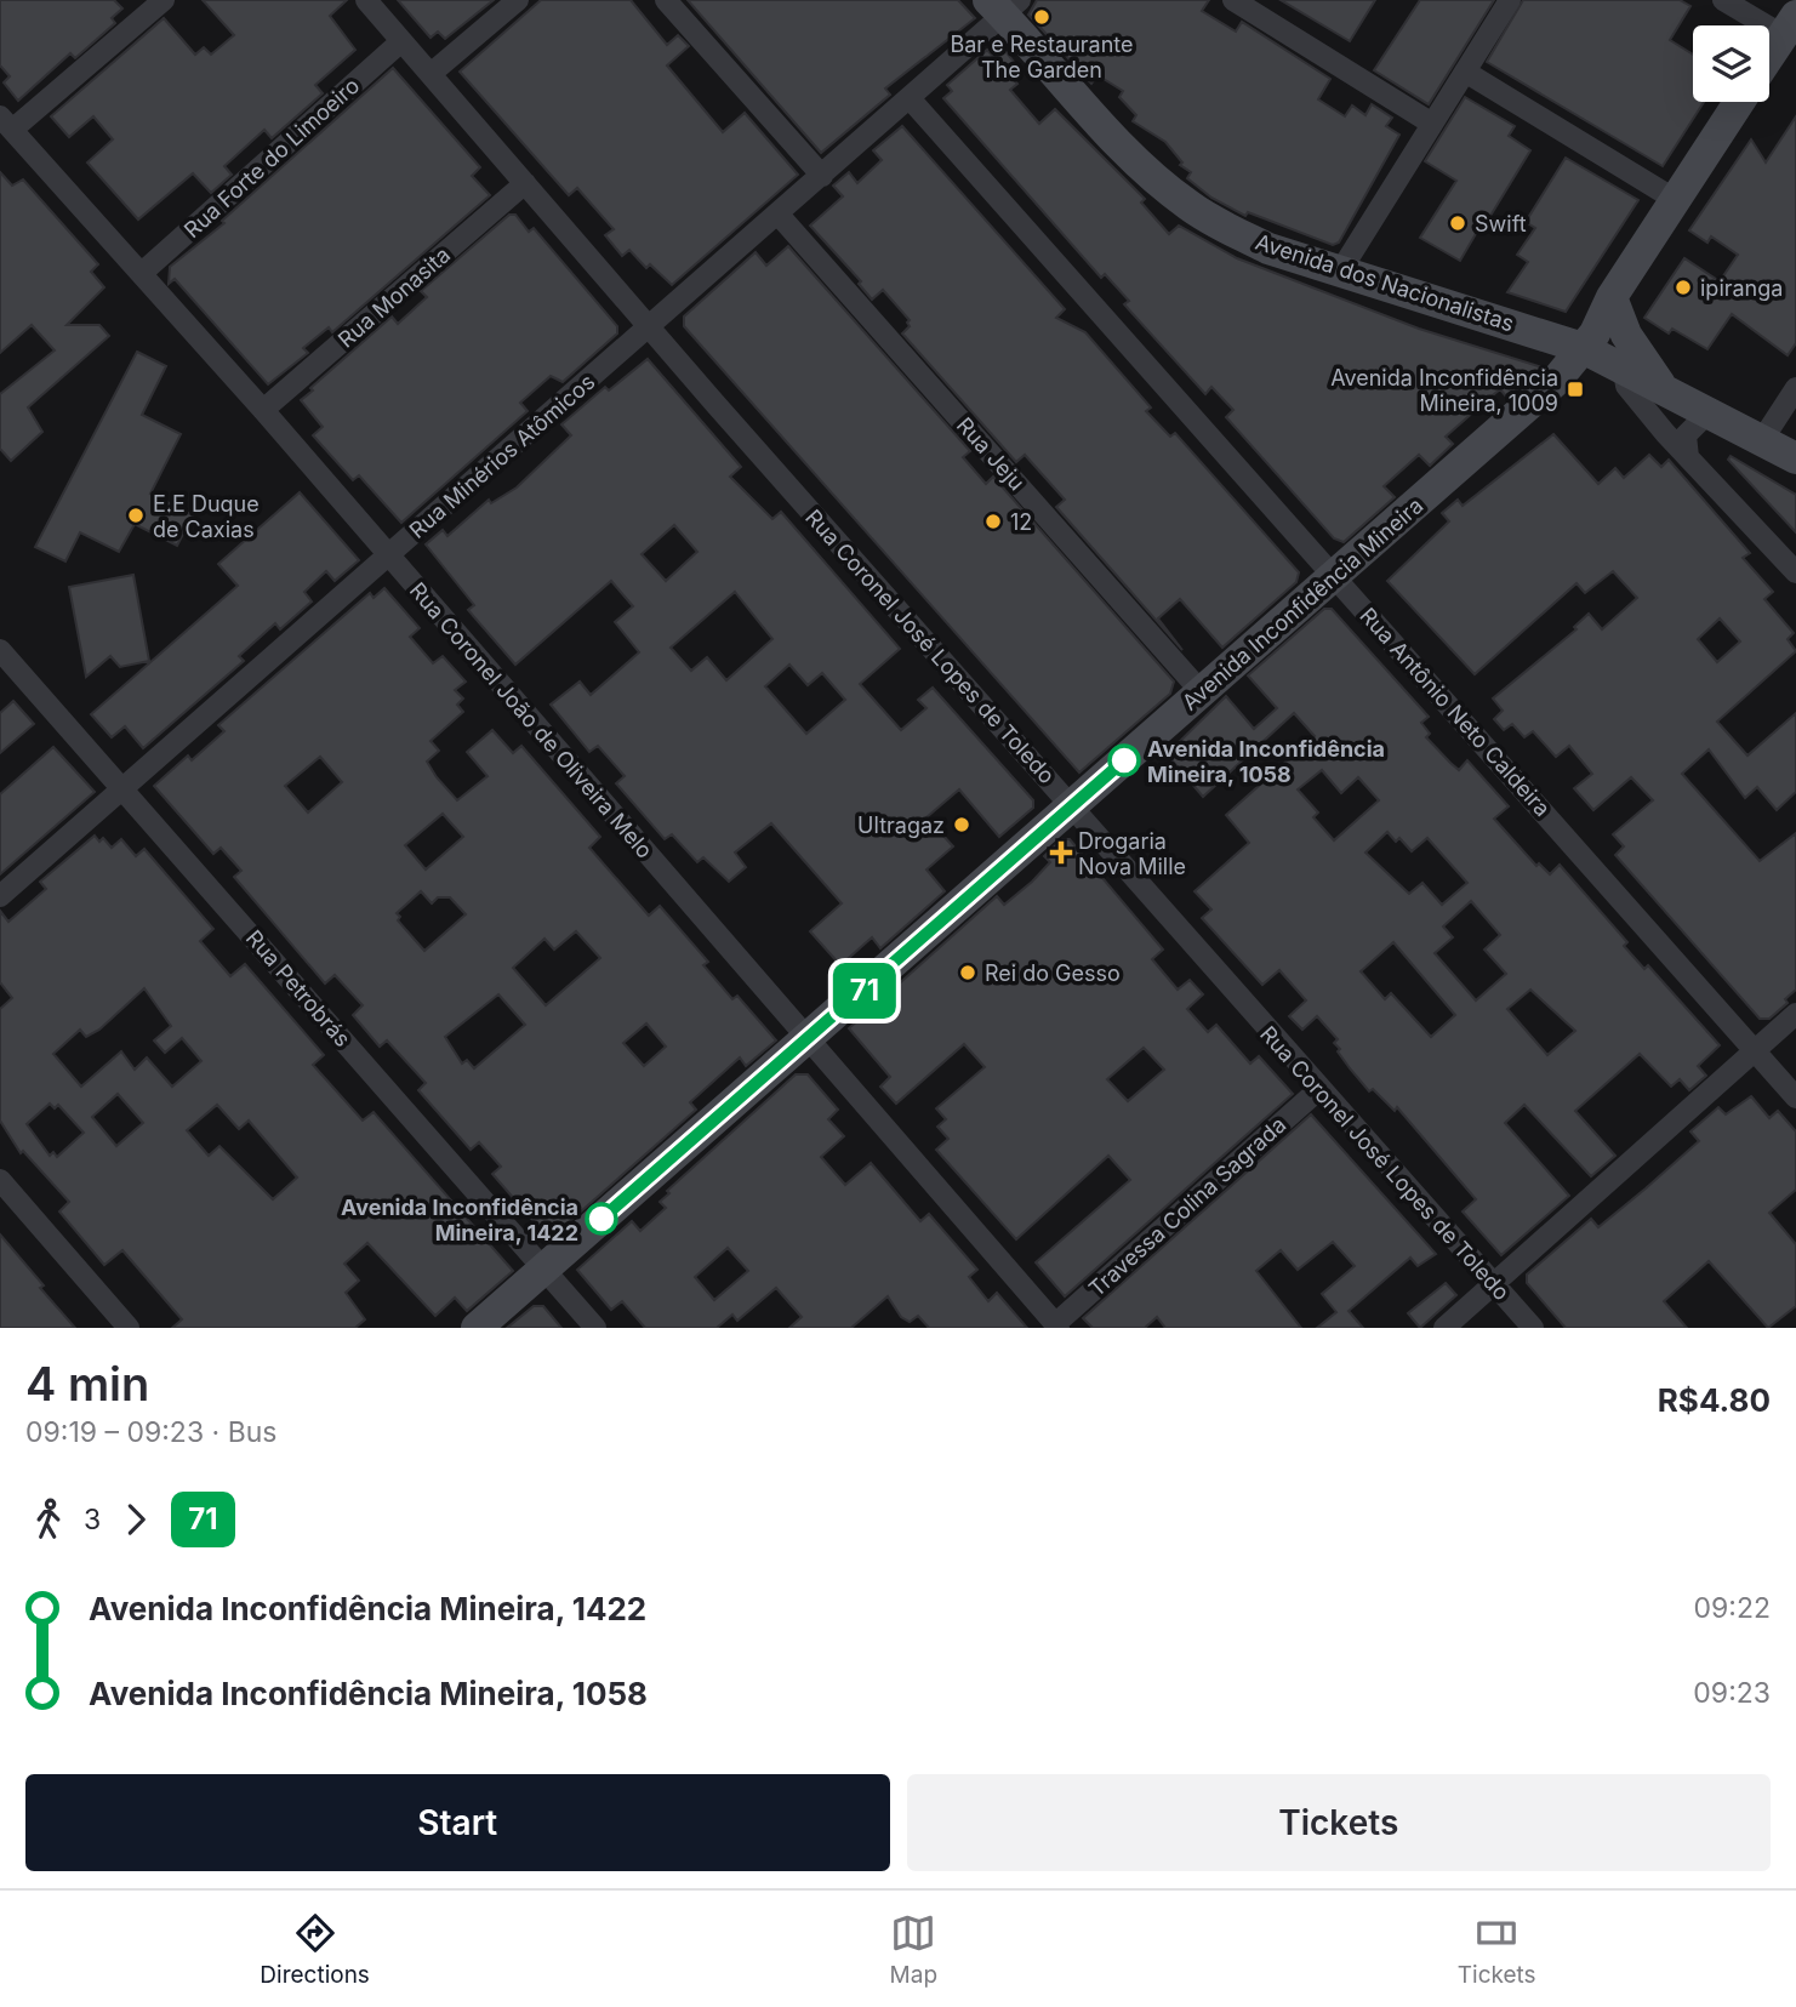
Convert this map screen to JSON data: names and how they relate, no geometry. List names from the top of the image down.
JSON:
{
  "streets": {
    "street": [
      "Rua Forte do Limoeiro",
      "Avenida dos Nacionalistas",
      "Rua Monasita",
      "Rua Jeju",
      "Rua Minérios Atômicos",
      "Avenida Inconfidência Mineira",
      "Rua Coronel José Lopes de Toledo",
      "Rua Antônio Neto Caldeira",
      "Rua Coronel João de Oliveira Melo",
      "Rua Petrobrás",
      "Travessa Colina Sagrada"
    ]
  },
  "crossings": [
    ["Rua Forte do Limoeiro", "Rua Coronel José Lopes de Toledo"],
    ["Rua Forte do Limoeiro", "Rua Coronel João de Oliveira Melo"],
    ["Avenida dos Nacionalistas", "Rua Minérios Atômicos"],
    ["Avenida dos Nacionalistas", "Avenida Inconfidência Mineira"],
    ["Rua Monasita", "Rua Coronel José Lopes de Toledo"],
    ["Rua Monasita", "Rua Coronel João de Oliveira Melo"],
    ["Rua Jeju", "Rua Minérios Atômicos"],
    ["Rua Jeju", "Avenida Inconfidência Mineira"],
    ["Rua Minérios Atômicos", "Rua Coronel José Lopes de Toledo"],
    ["Rua Minérios Atômicos", "Rua Antônio Neto Caldeira"],
    ["Rua Minérios Atômicos", "Rua Coronel João de Oliveira Melo"],
    ["Rua Minérios Atômicos", "Rua Petrobrás"],
    ["Avenida Inconfidência Mineira", "Rua Coronel José Lopes de Toledo"],
    ["Avenida Inconfidência Mineira", "Rua Antônio Neto Caldeira"],
    ["Avenida Inconfidência Mineira", "Rua Coronel João de Oliveira Melo"],
    ["Avenida Inconfidência Mineira", "Rua Petrobrás"],
    ["Rua Coronel José Lopes de Toledo", "Travessa Colina Sagrada"],
    ["Rua Coronel João de Oliveira Melo", "Travessa Colina Sagrada"]
  ],
  "places": {
    "other": [
      "Bar e Restaurante The Garden",
      "Swift",
      "ipiranga",
      "E.E Duque de Caxias",
      "12",
      "Avenida Inconfidência Mineira, 1058",
      "Ultragaz",
      "Rei do Gesso",
      "Avenida Inconfidência Mineira, 1422"
    ],
    "transit": ["Avenida Inconfidência Mineira, 1009"],
    "health": ["Drogaria Nova Mille"]
  },
  "lines": ["bus line 71"],
  "page": {
    "on_map": "71",
    "heading": ["4 min", "09:19 – 09:23 · Bus", "R$4.80"],
    "legs": ["3", "71"],
    "list": [
      {
        "name": "Avenida Inconfidência Mineira, 1422",
        "value": "09:22"
      },
      {
        "name": "Avenida Inconfidência Mineira, 1058",
        "value": "09:23"
      }
    ],
    "buttons": ["Start", "Tickets"],
    "tabs": ["Directions", "Map", "Tickets"]
  }
}
